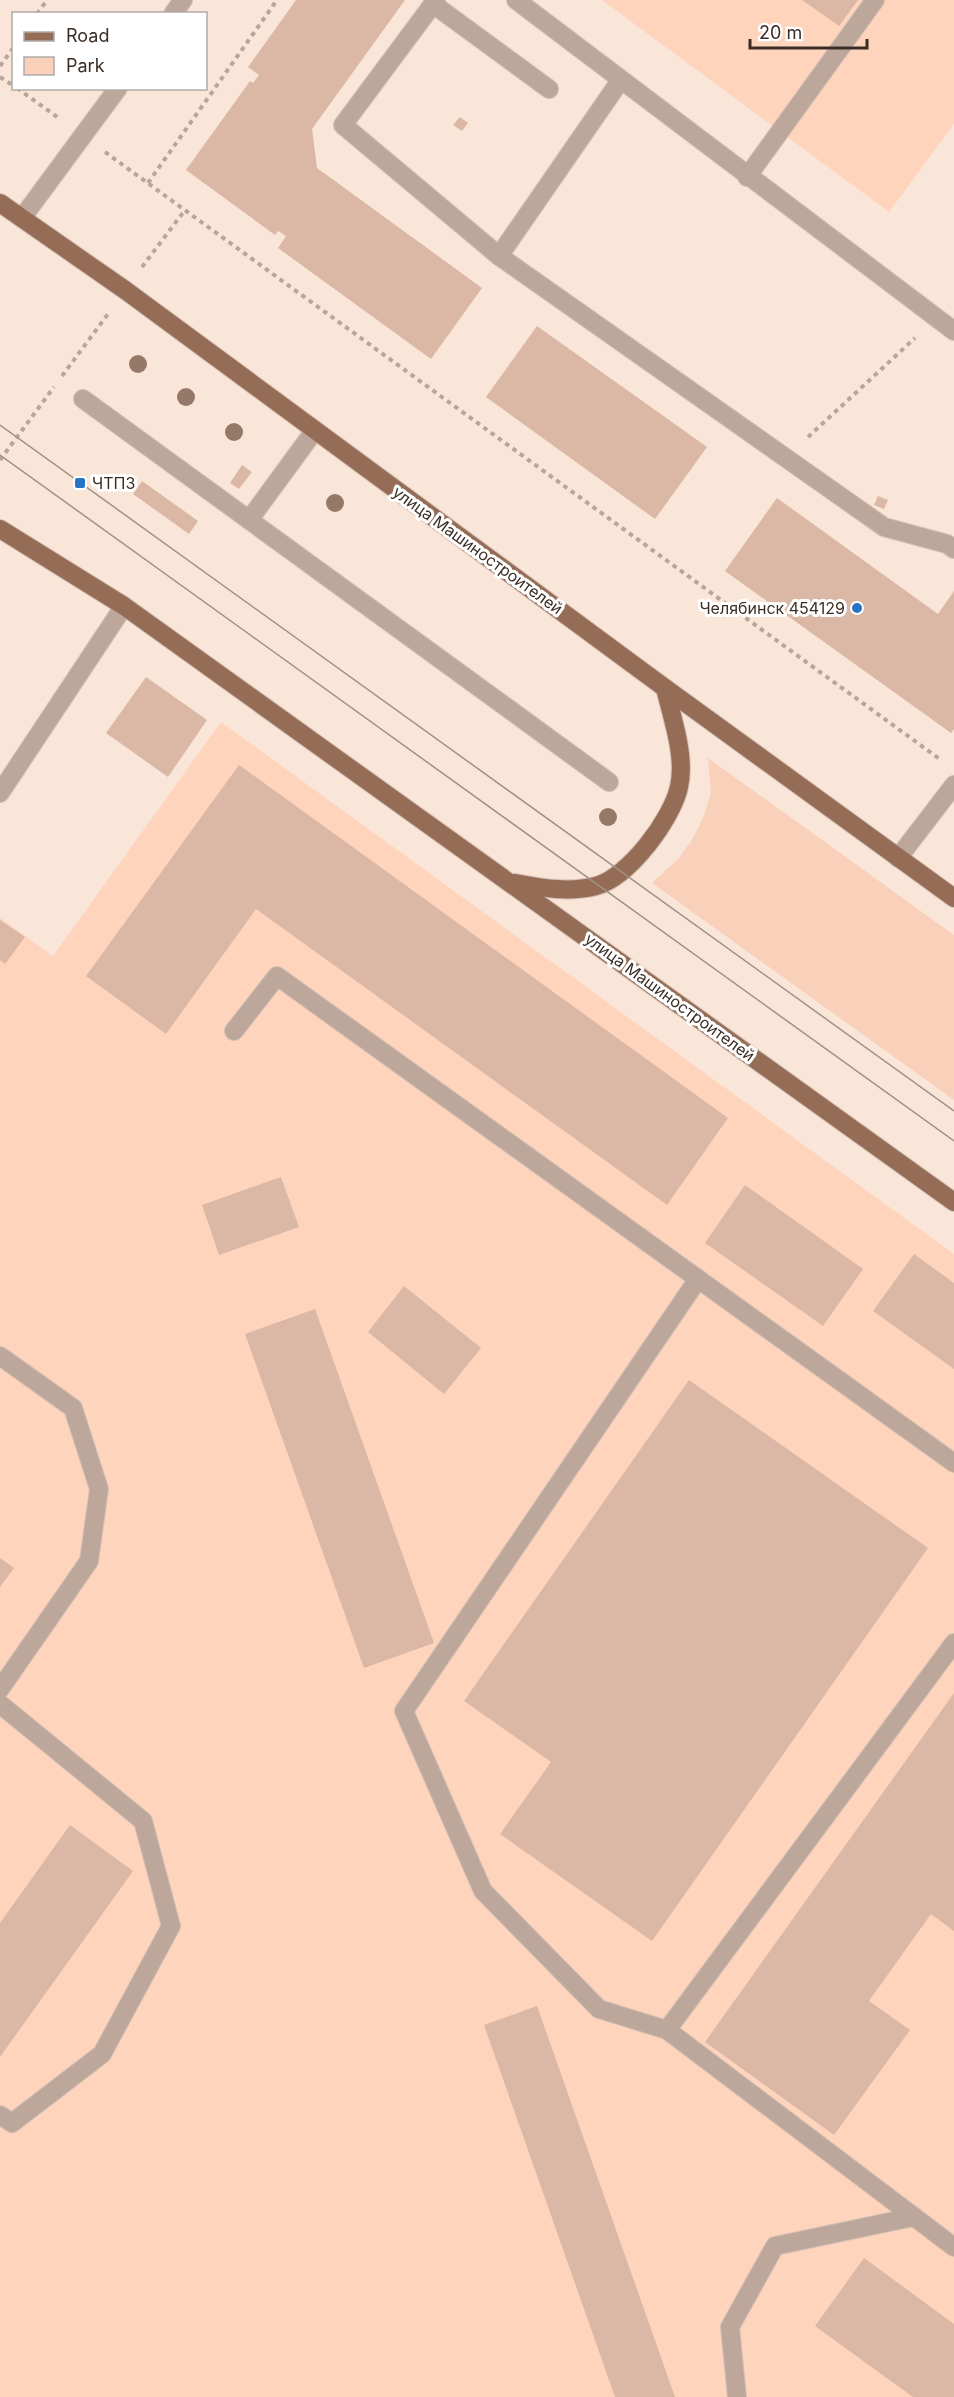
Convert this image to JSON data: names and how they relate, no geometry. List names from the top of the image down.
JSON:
{
  "streets": {
    "main road": ["улица Машиностроителей"]
  },
  "places": {
    "transit": ["ЧТПЗ"],
    "other": ["Челябинск 454129"]
  },
  "legend": ["Road", "Park"],
  "scale_bar": "20 m"
}
